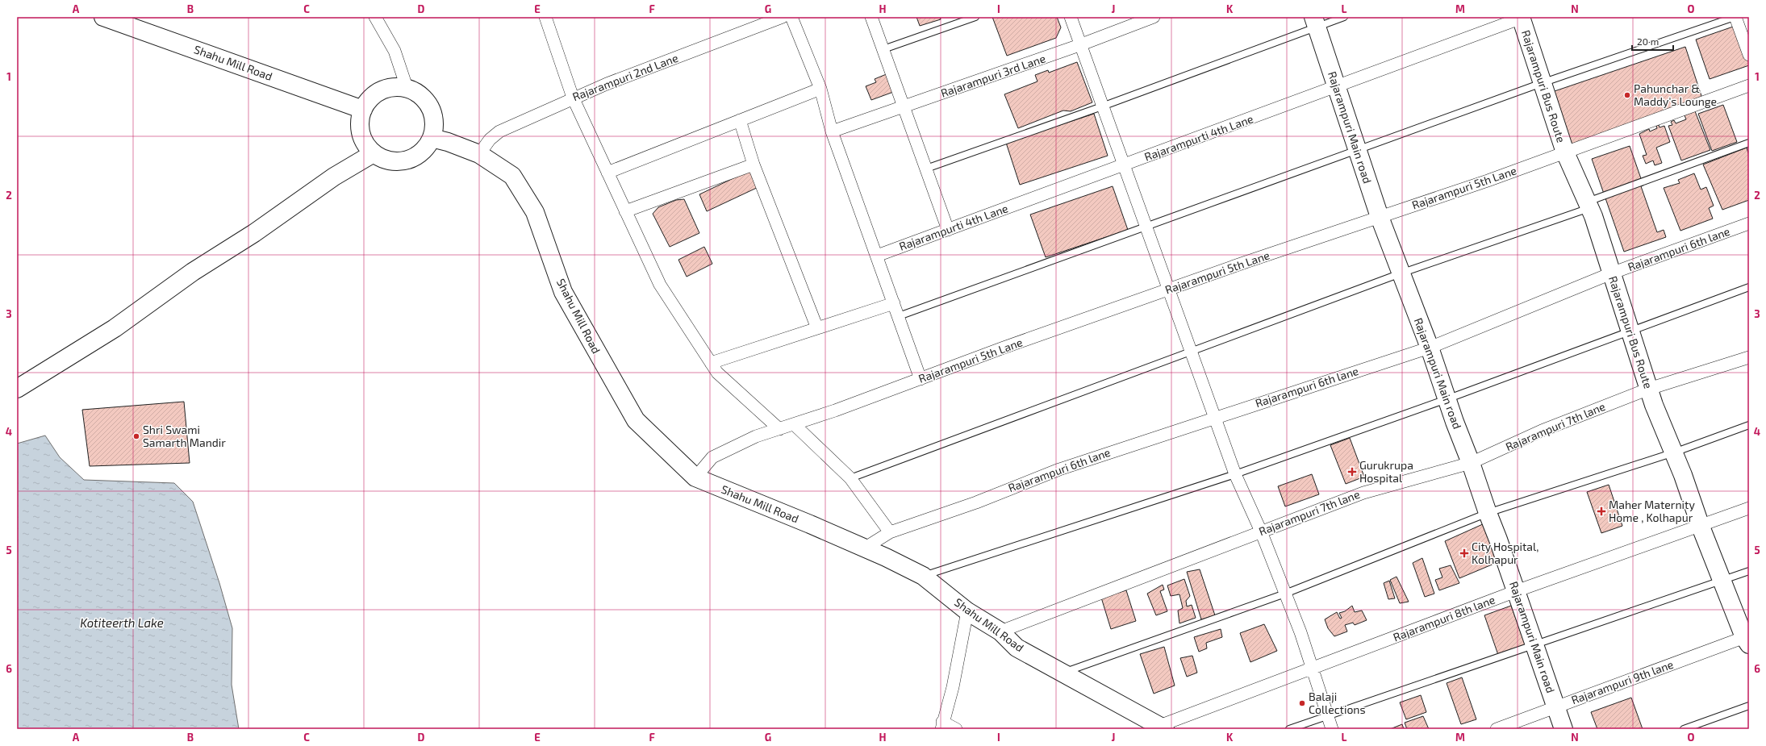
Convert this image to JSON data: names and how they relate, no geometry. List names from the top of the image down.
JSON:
{
  "streets": {
    "street": [
      "Shahu Mill Road",
      "Rajarampuri 3rd Lane",
      "Rajarampuri 2nd Lane",
      "Rajarampuri Bus Route",
      "Rajarampuri Main road",
      "Rajarampurti 4th Lane",
      "Rajarampuri 5th Lane",
      "Rajarampuri 6th lane",
      "Rajarampuri 7th lane",
      "Rajarampuri 8th lane",
      "Rajarampuri 9th lane"
    ]
  },
  "crossings": [
    ["Shahu Mill Road", "Rajarampuri 2nd Lane"],
    ["Shahu Mill Road", "Rajarampuri 5th Lane"],
    ["Shahu Mill Road", "Rajarampuri 6th lane"],
    ["Shahu Mill Road", "Rajarampuri 7th lane"],
    ["Shahu Mill Road", "Rajarampuri 8th lane"],
    ["Rajarampuri Bus Route", "Rajarampurti 4th Lane"],
    ["Rajarampuri Bus Route", "Rajarampuri 5th Lane"],
    ["Rajarampuri Bus Route", "Rajarampuri 6th lane"],
    ["Rajarampuri Bus Route", "Rajarampuri 7th lane"],
    ["Rajarampuri Bus Route", "Rajarampuri 8th lane"],
    ["Rajarampuri Bus Route", "Rajarampuri 9th lane"],
    ["Rajarampuri Main road", "Rajarampurti 4th Lane"],
    ["Rajarampuri Main road", "Rajarampuri 5th Lane"],
    ["Rajarampuri Main road", "Rajarampuri 6th lane"],
    ["Rajarampuri Main road", "Rajarampuri 7th lane"],
    ["Rajarampuri Main road", "Rajarampuri 8th lane"],
    ["Rajarampuri Main road", "Rajarampuri 9th lane"]
  ],
  "water": ["Kotiteerth Lake"],
  "places": {
    "other": ["Pahunchar & Maddy's Lounge", "Shri Swami Samarth Mandir", "Balaji Collections"],
    "health": ["Gurukrupa Hospital", "Maher Maternity Home , Kolhapur", "City Hospital, Kolhapur"]
  },
  "scale_bar": "20 m",
  "grid": {
    "columns": [
      "A",
      "B",
      "C",
      "D",
      "E",
      "F",
      "G",
      "H",
      "I",
      "J",
      "K",
      "L",
      "M",
      "N",
      "O"
    ],
    "rows": [
      "1",
      "2",
      "3",
      "4",
      "5",
      "6"
    ]
  }
}
